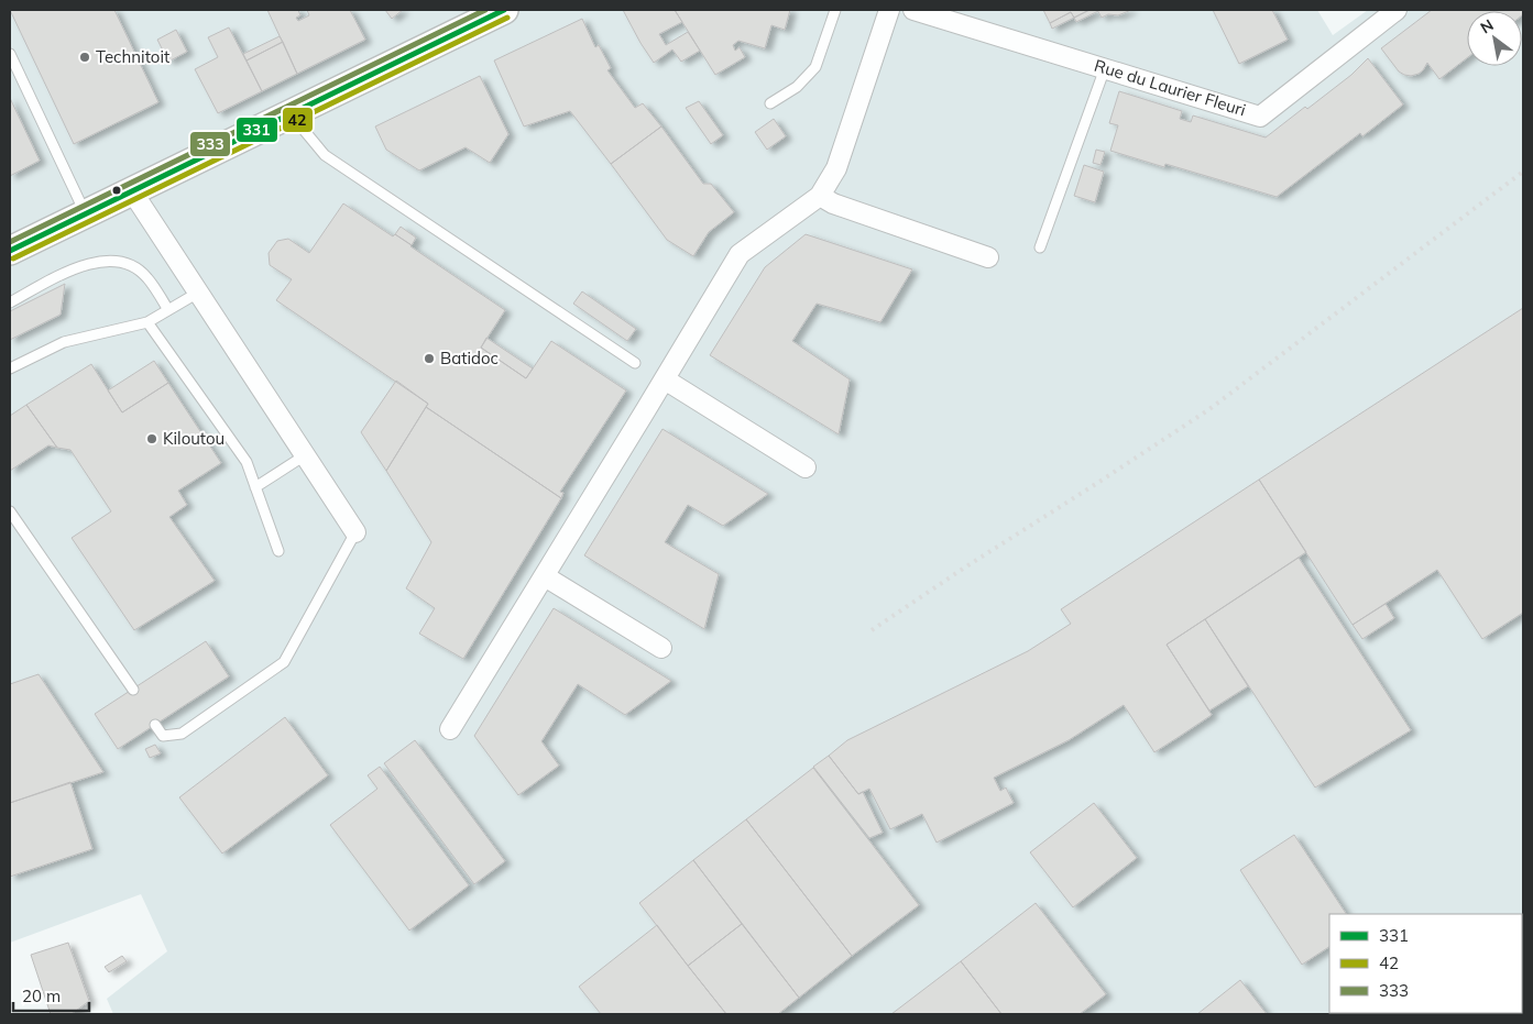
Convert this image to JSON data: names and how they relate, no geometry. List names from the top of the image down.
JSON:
{
  "streets": {
    "street": ["Rue du Laurier Fleuri"]
  },
  "places": ["Technitoit", "Batidoc", "Kiloutou"],
  "lines": ["transit line 331", "transit line 333", "transit line 42"],
  "legend": ["331", "42", "333"],
  "scale_bar": "20 m",
  "north": "top left"
}
